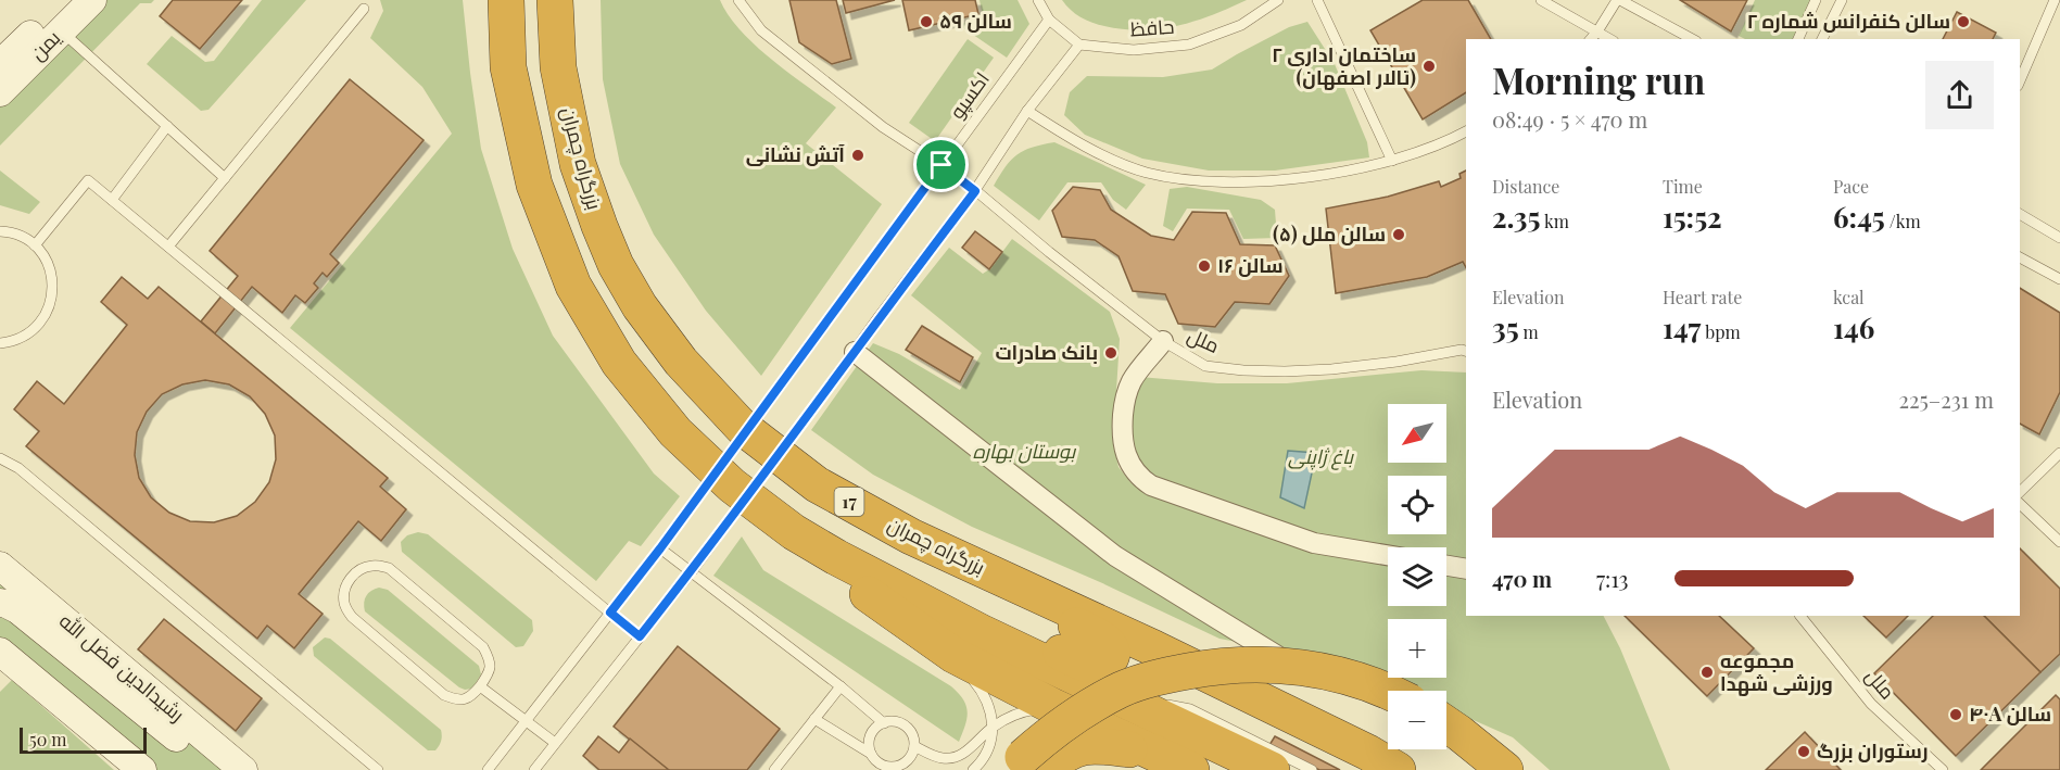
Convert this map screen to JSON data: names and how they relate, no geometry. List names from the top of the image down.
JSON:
{
  "streets": {
    "highway": ["بزرگراه چمران", "17"],
    "main road": ["یمن", "رشیدالدین فضل الله"],
    "lane": ["حافظ", "اکسپو", "ملل"]
  },
  "crossings": [
    ["اکسپو", "ملل"]
  ],
  "parks": ["بوستان بهاره", "باغ ژاپنی"],
  "places": [
    "سالن ۵۹",
    "سالن کنفرانس شماره ۲",
    "ساختمان اداری ۲ (تالار اصفهان)",
    "آتش نشانی",
    "(۵) سالن ملل",
    "سالن ۱۶",
    "بانک صادرات",
    "مجموعه ورزشی شهدا",
    "۴۰A سالن",
    "رستوران بزرگ"
  ],
  "scale_bar": "50 m",
  "north": "bottom left",
  "page": {
    "heading": ["Morning run", "08:49 · 5 × 470 m"],
    "stats": [
      ["Distance", "2.35 km"],
      ["Time", "15:52"],
      ["Pace", "6:45 /km"],
      ["Elevation", "35 m"],
      ["Heart rate", "147 bpm"],
      ["kcal", "146"]
    ],
    "chart": ["Elevation", "225–231 m"],
    "map_buttons": ["+", "−"],
    "list": [
      {
        "name": "470 m",
        "note": "7:13"
      }
    ],
    "scale": "50 m"
  }
}
